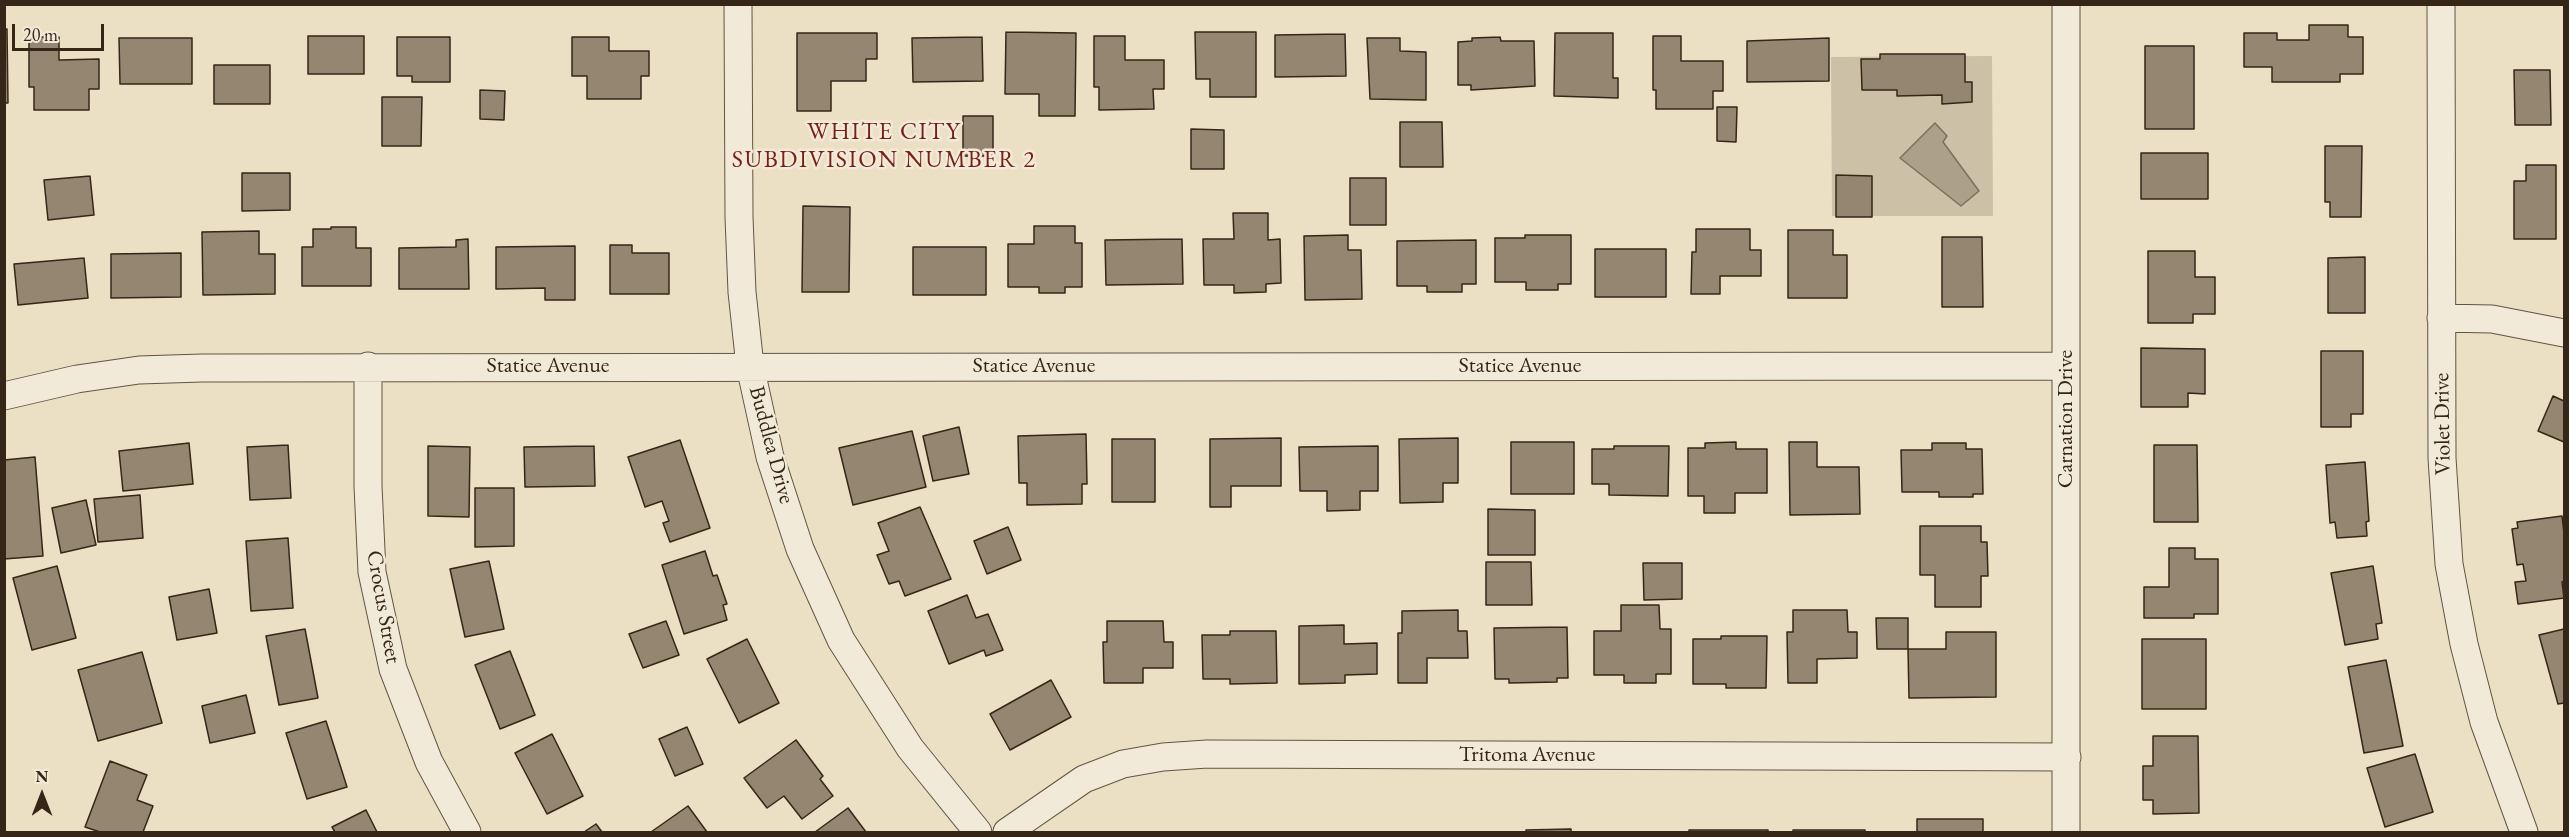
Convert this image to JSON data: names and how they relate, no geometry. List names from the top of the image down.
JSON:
{
  "streets": {
    "street": [
      "Statice Avenue",
      "Carnation Drive",
      "Violet Drive",
      "Buddlea Drive",
      "Crocus Street",
      "Tritoma Avenue"
    ]
  },
  "crossings": [
    ["Statice Avenue", "Carnation Drive"],
    ["Statice Avenue", "Buddlea Drive"],
    ["Statice Avenue", "Crocus Street"],
    ["Carnation Drive", "Tritoma Avenue"]
  ],
  "districts": ["WHITE CITY SUBDIVISION NUMBER 2"],
  "scale_bar": "20 m",
  "north": "top"
}
